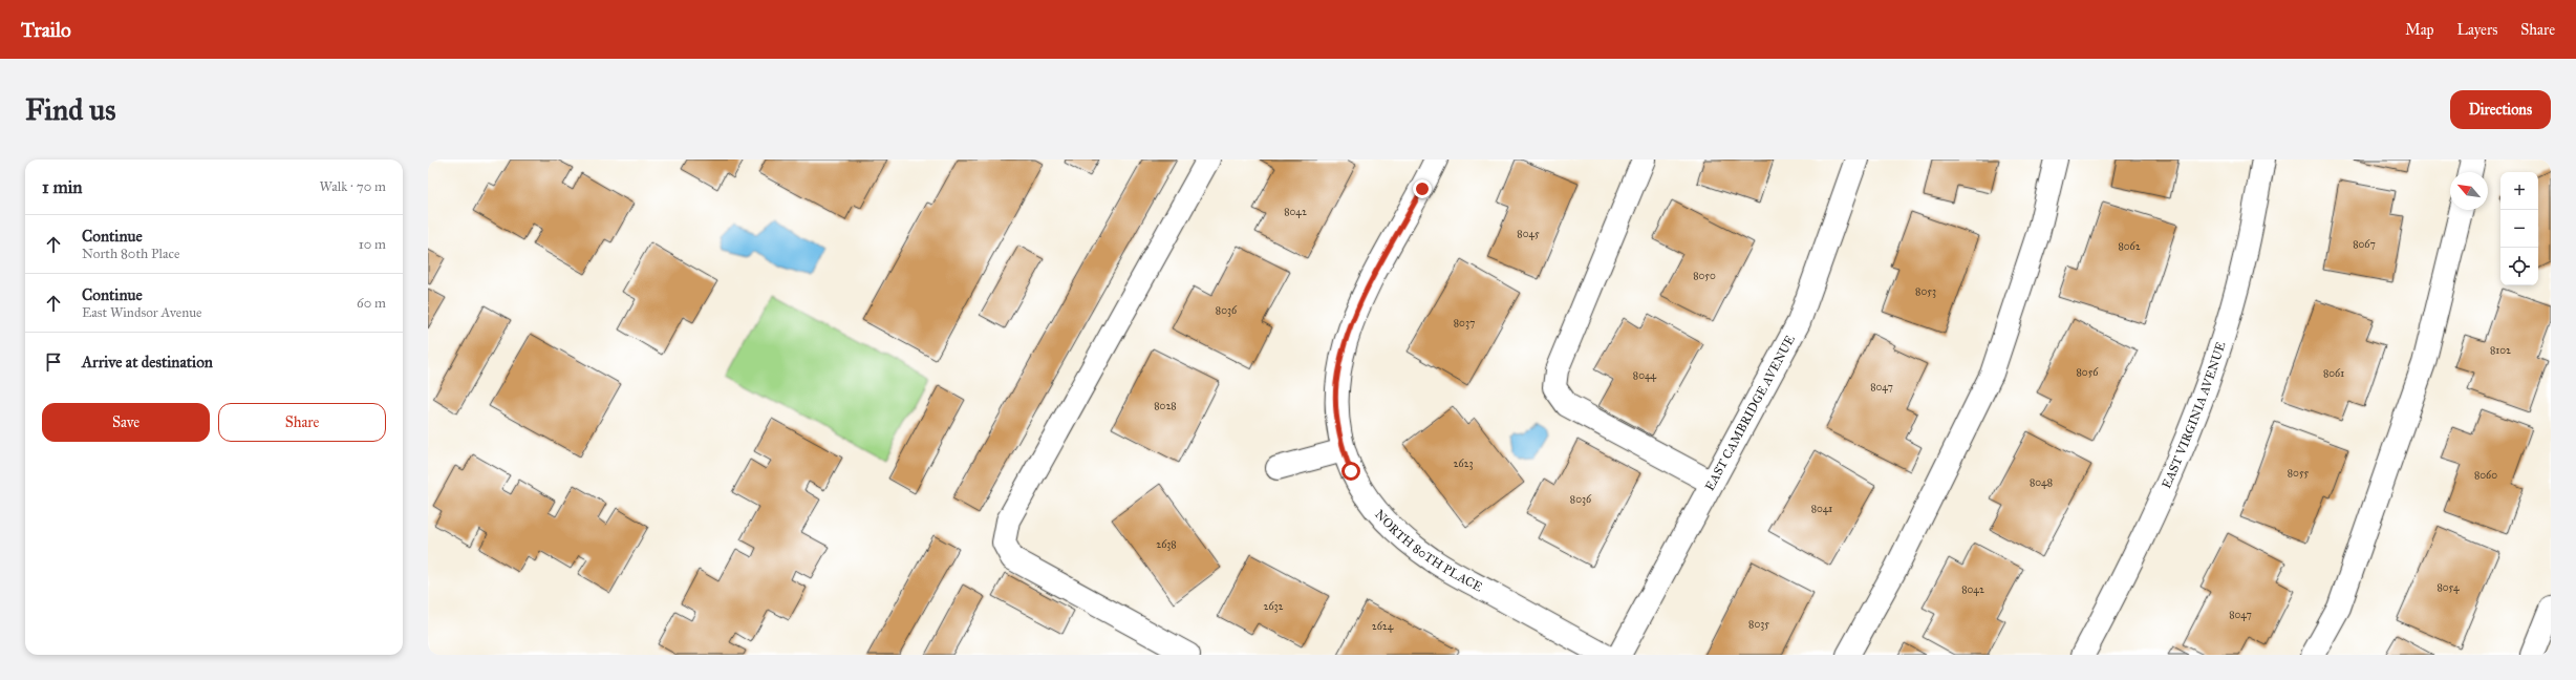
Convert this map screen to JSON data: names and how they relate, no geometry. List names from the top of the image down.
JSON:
{
  "streets": {
    "street": ["EAST CAMBRIDGE AVENUE", "EAST VIRGINIA AVENUE", "NORTH 80TH PLACE"]
  },
  "house_numbers": [
    "8042",
    "8045",
    "8067",
    "8062",
    "8050",
    "8053",
    "8036",
    "8037",
    "8102",
    "8056",
    "8061",
    "8044",
    "8047",
    "8028",
    "2623",
    "8055",
    "8060",
    "8048",
    "8036",
    "8041",
    "2638",
    "8054",
    "8042",
    "2632",
    "8047",
    "8035",
    "2624"
  ],
  "north": "top left",
  "page": {
    "header": "Trailo",
    "nav": ["Map", "Layers", "Share"],
    "buttons": [
      "Directions",
      ["Save", "Share"]
    ],
    "title": "Find us",
    "heading": ["1 min", "Walk · 70 m"],
    "map_buttons": ["+", "−"],
    "list": [
      ["Continue", "North 80th Place", "10 m"],
      ["Continue", "East Windsor Avenue", "60 m"],
      "Arrive at destination"
    ]
  }
}
